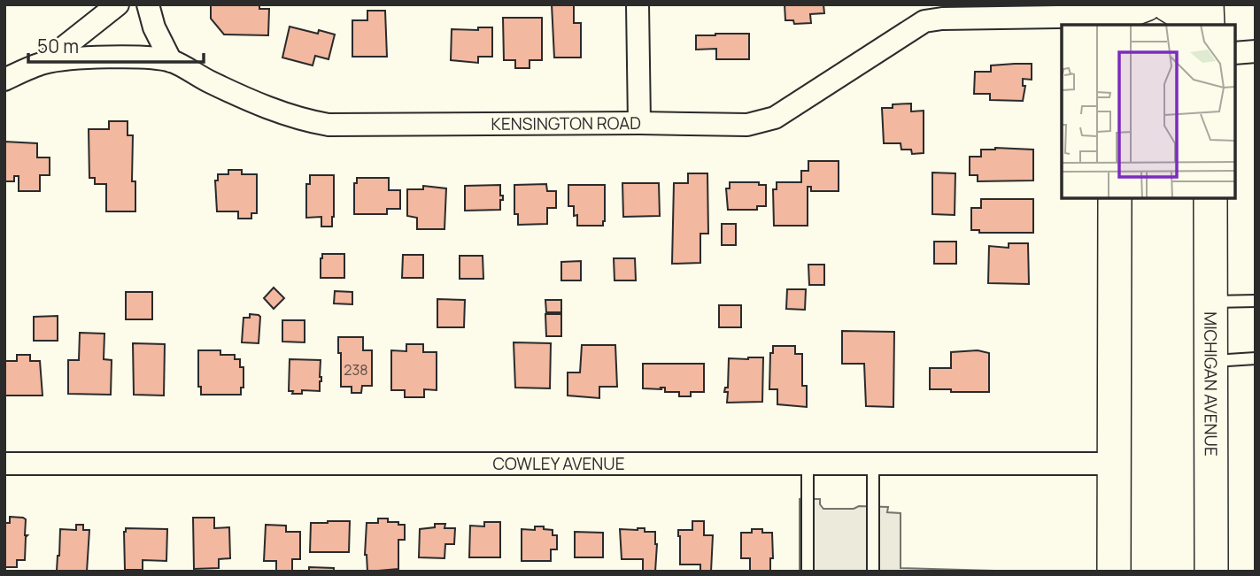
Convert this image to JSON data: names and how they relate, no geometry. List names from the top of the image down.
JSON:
{
  "streets": {
    "main road": ["MICHIGAN AVENUE"],
    "street": ["KENSINGTON ROAD", "COWLEY AVENUE"]
  },
  "house_numbers": ["238"],
  "scale_bar": "50 m"
}
